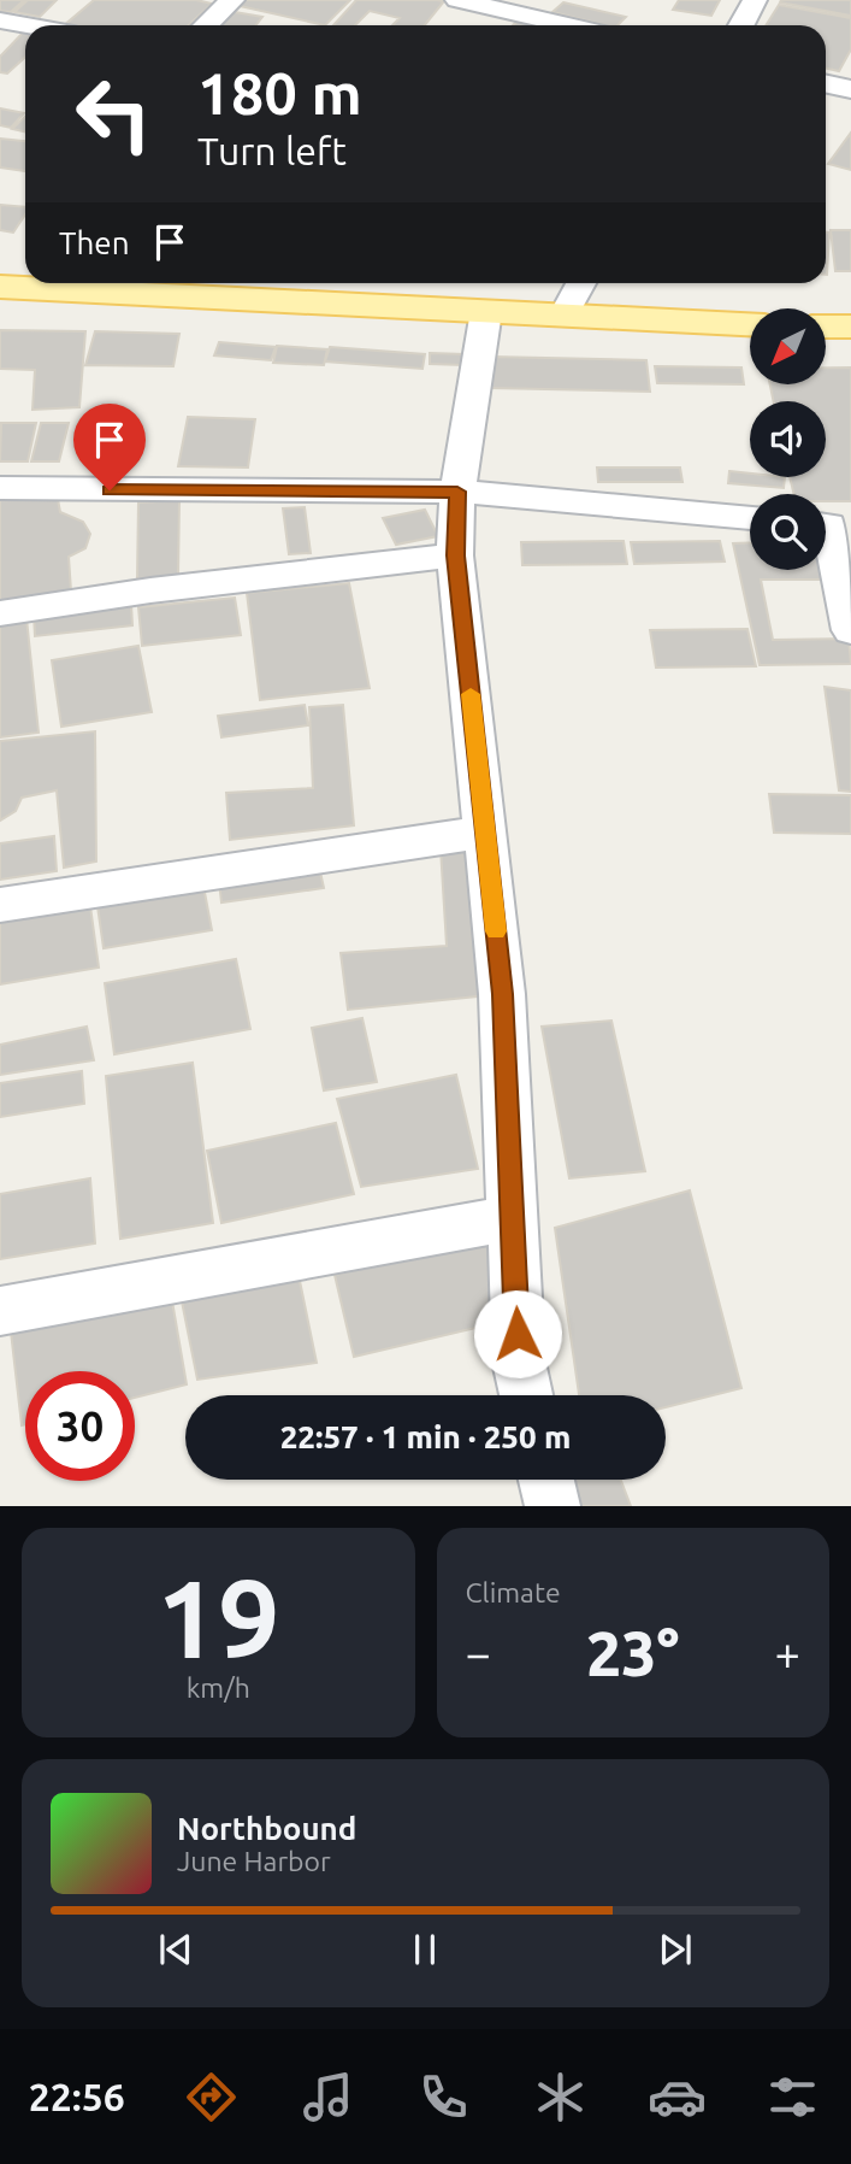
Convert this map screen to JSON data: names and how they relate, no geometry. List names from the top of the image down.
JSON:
{
  "north": "bottom left",
  "page": {
    "turn": ["180 m", "Turn left"],
    "then": "Then",
    "limit": "30",
    "trip": "22:57 · 1 min · 250 m",
    "tile": [
      ["19", "km/h"],
      "Climate"
    ],
    "heat": ["−", "23°", "+"],
    "song": ["Northbound", "June Harbor"],
    "tabs": "22:56"
  }
}
